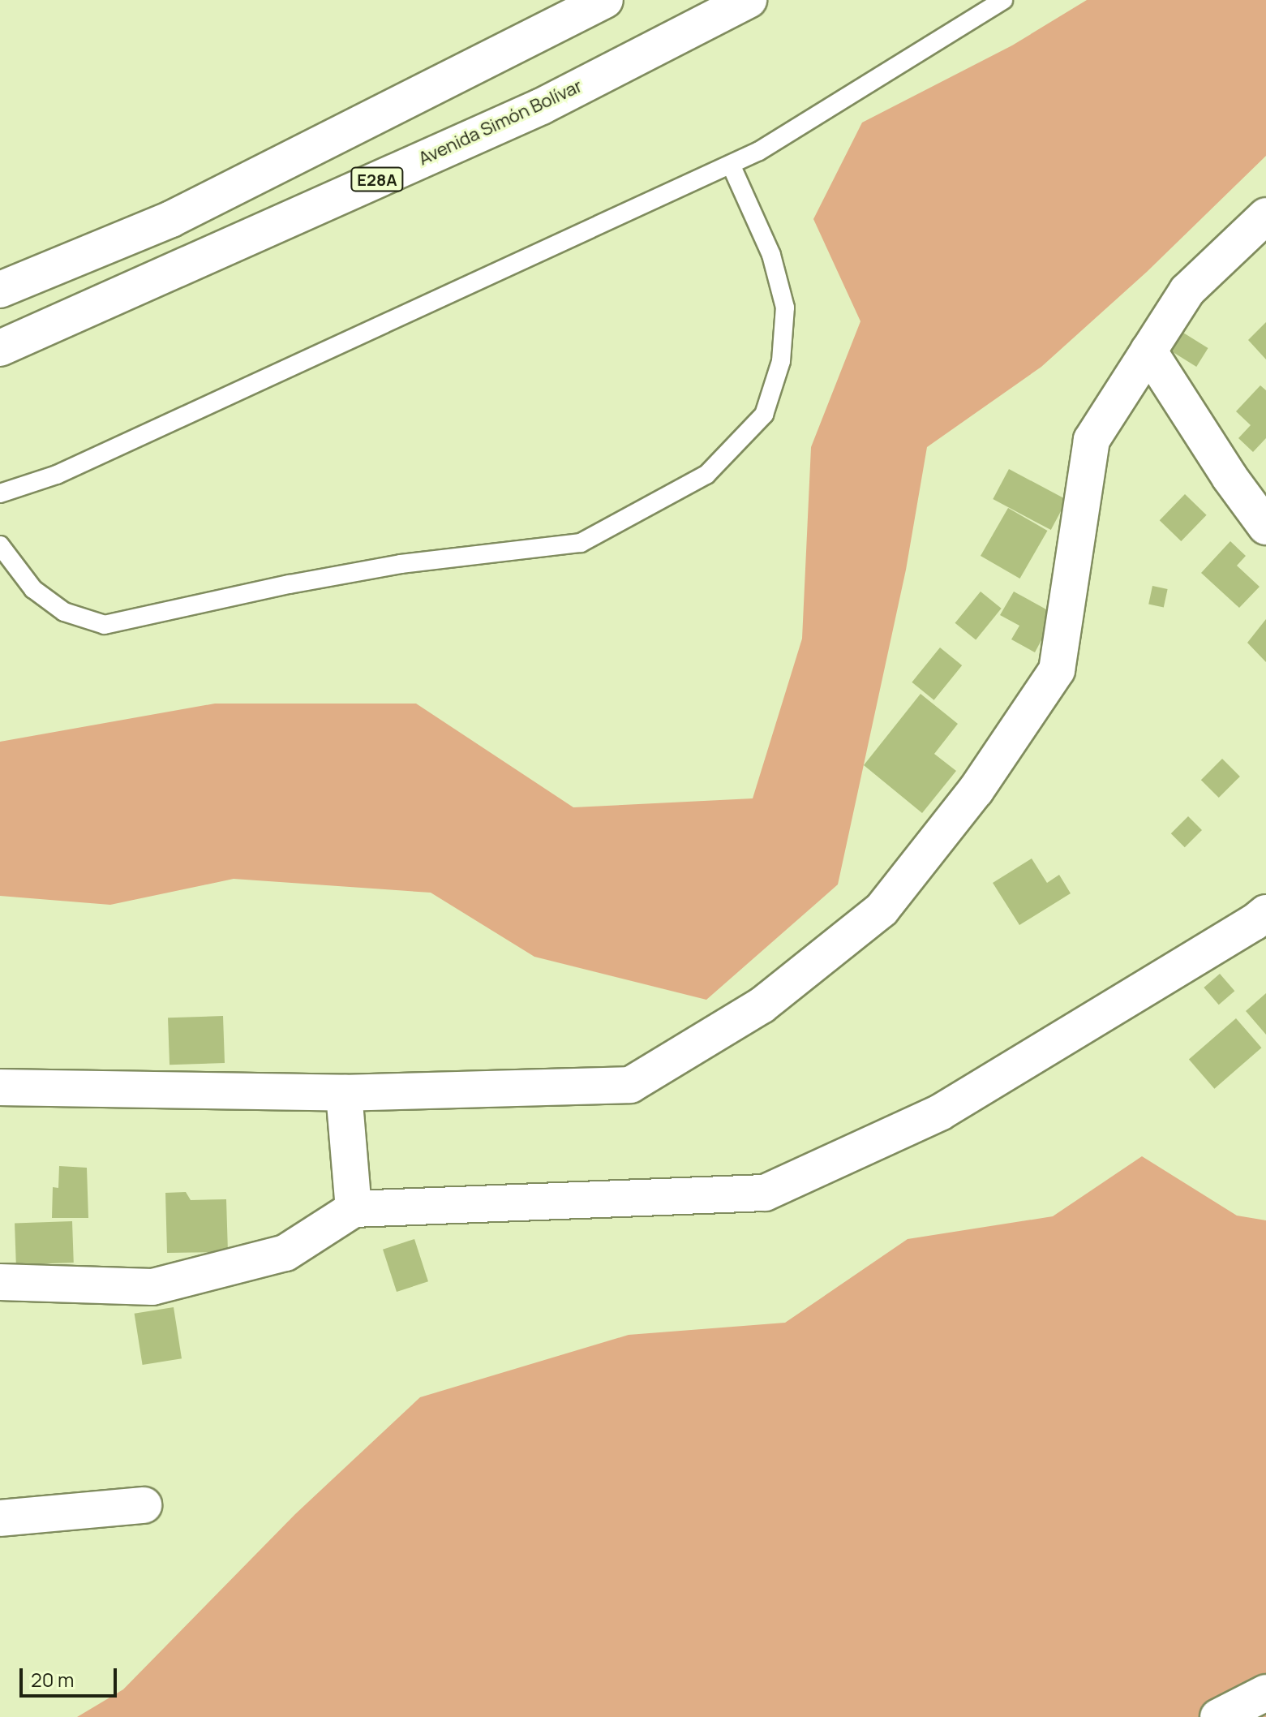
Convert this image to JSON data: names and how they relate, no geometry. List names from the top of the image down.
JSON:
{
  "streets": {
    "main road": ["Avenida Simón Bolívar", "E28A"]
  },
  "scale_bar": "20 m"
}
